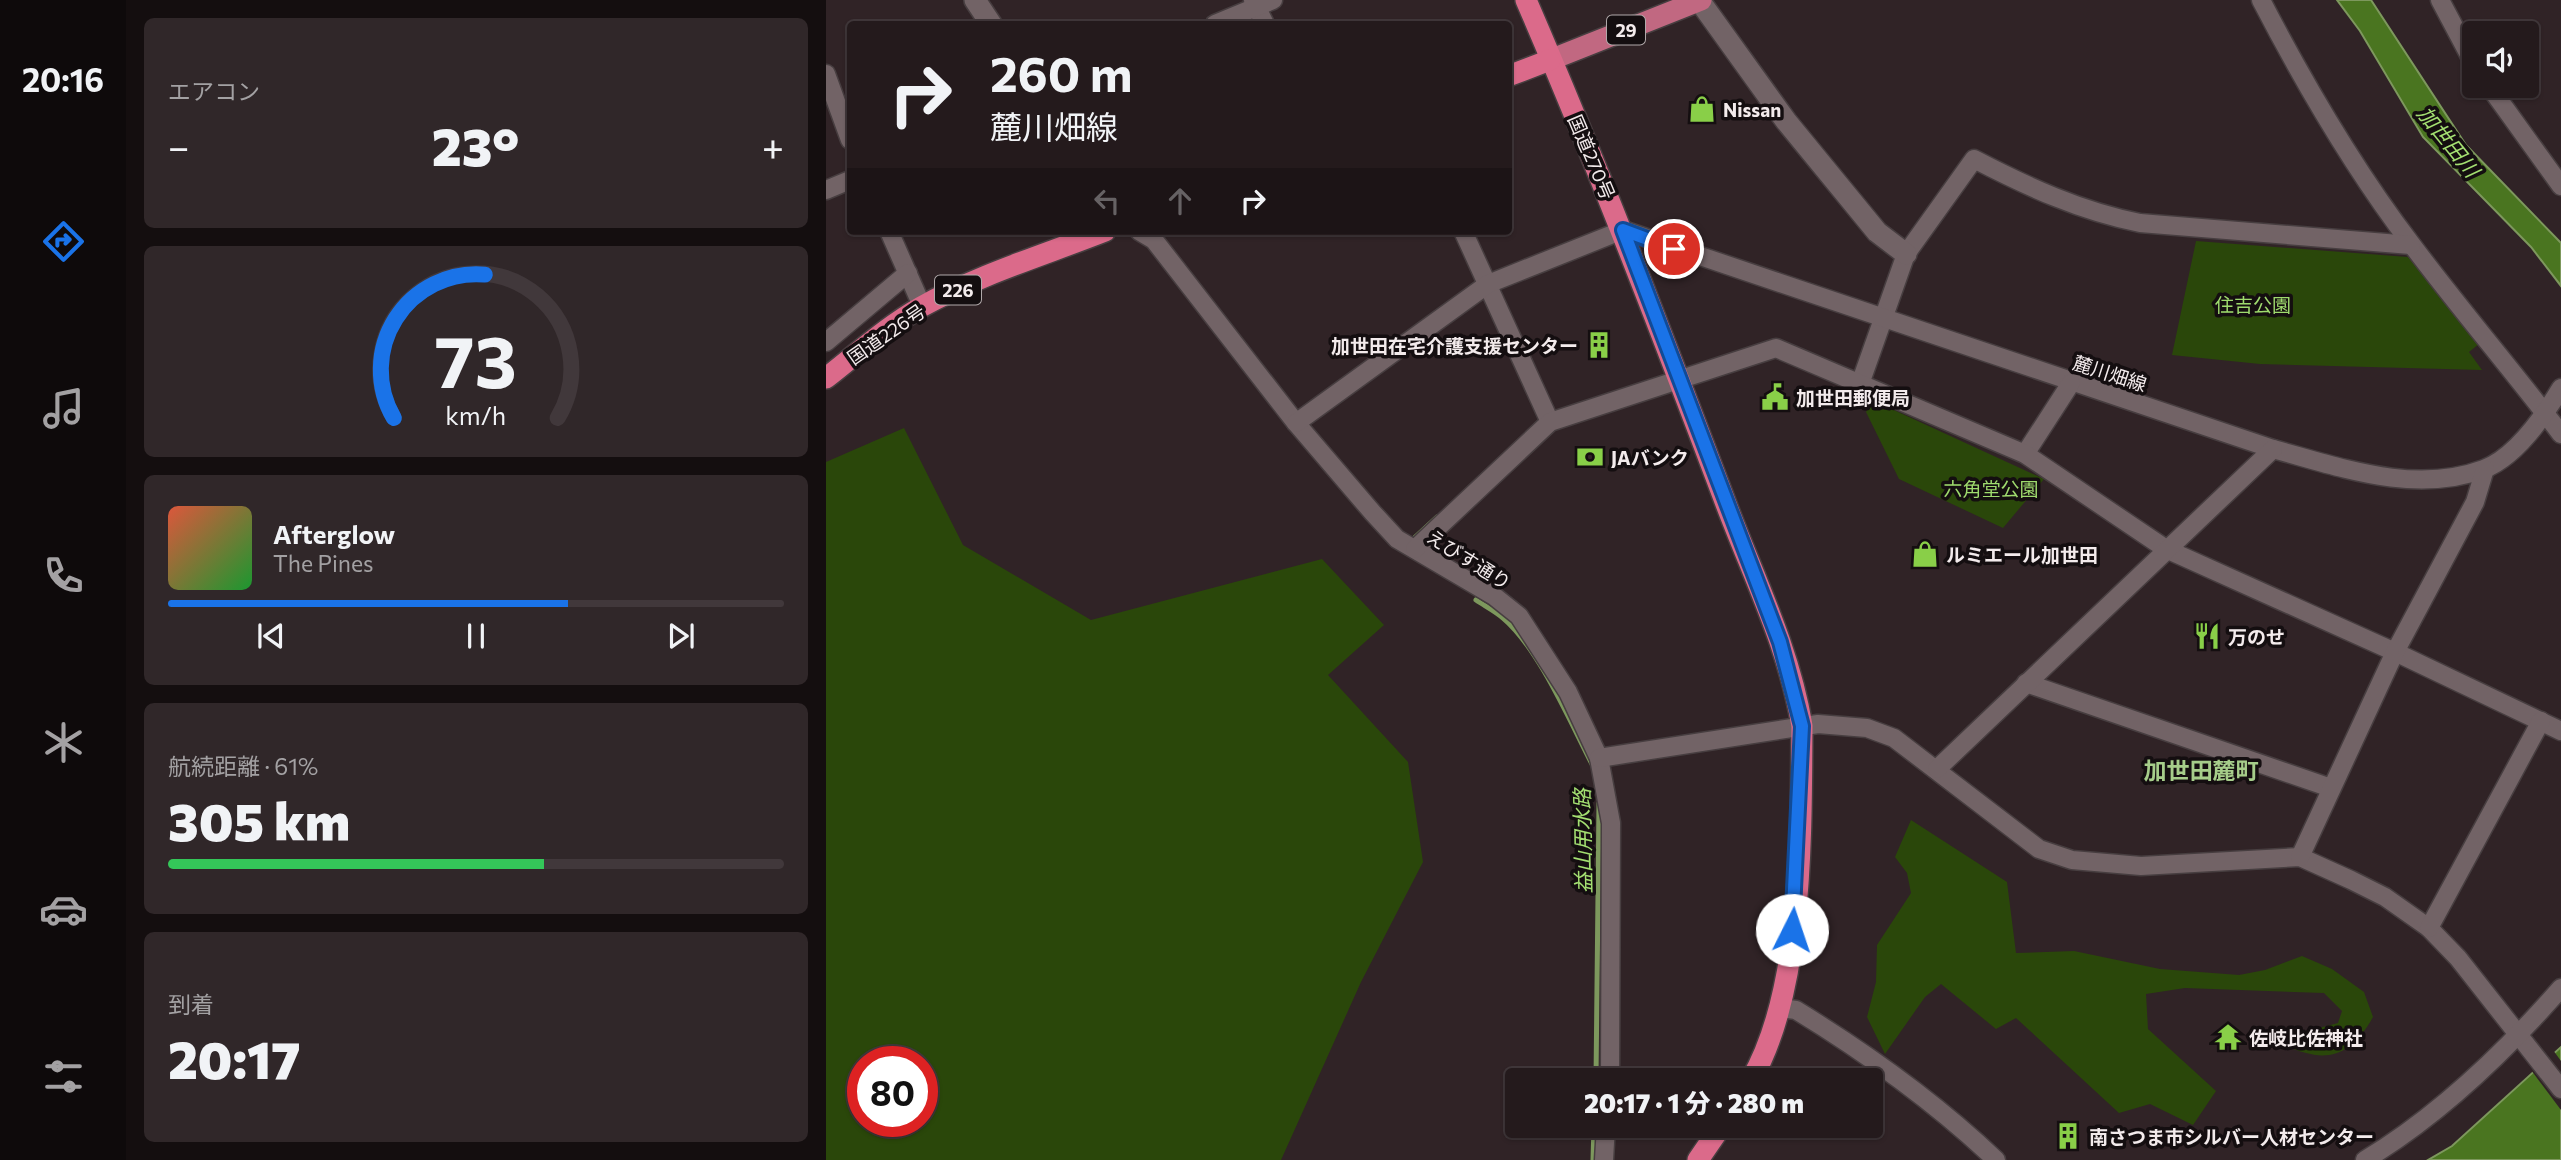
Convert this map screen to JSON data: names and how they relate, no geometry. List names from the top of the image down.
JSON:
{
  "streets": {
    "highway": ["国道270号", "226", "国道226号"],
    "main road": ["29"],
    "street": ["麓川畑線", "えびす通り"]
  },
  "crossings": [
    ["29", "国道270号"],
    ["国道270号", "麓川畑線"]
  ],
  "districts": ["加世田麓町"],
  "water": ["加世田川", "益山用水路"],
  "parks": ["住吉公園", "六角堂公園"],
  "places": {
    "shop": ["Nissan", "ルミエール加世田"],
    "building": ["加世田在宅介護支援センター", "南さつま市シルバー人材センター"],
    "public building": ["加世田郵便局"],
    "bank": ["JAバンク"],
    "restaurant": ["万のせ"],
    "temple": ["佐岐比佐神社"]
  },
  "page": {
    "tabs": "20:16",
    "tile": [
      "エアコン",
      ["航続距離 · 61%", "305 km"],
      ["到着", "20:17"]
    ],
    "turn": ["260 m", "麓川畑線"],
    "heat": ["−", "23°", "+"],
    "song": ["Afterglow", "The Pines"],
    "limit": "80",
    "trip": "20:17 · 1 分 · 280 m",
    "gauge": ["73", "km/h"]
  }
}
